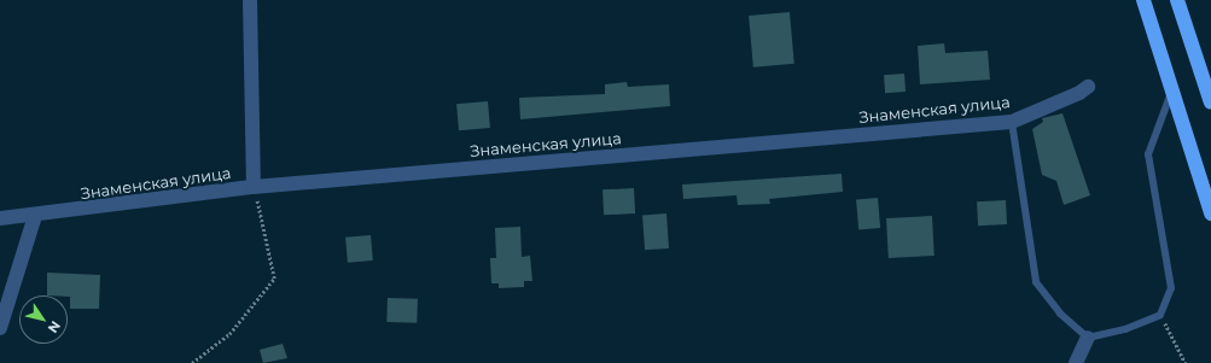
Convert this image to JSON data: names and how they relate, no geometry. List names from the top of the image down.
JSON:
{
  "streets": {
    "street": ["Знаменская улица"]
  },
  "north": "bottom right"
}
